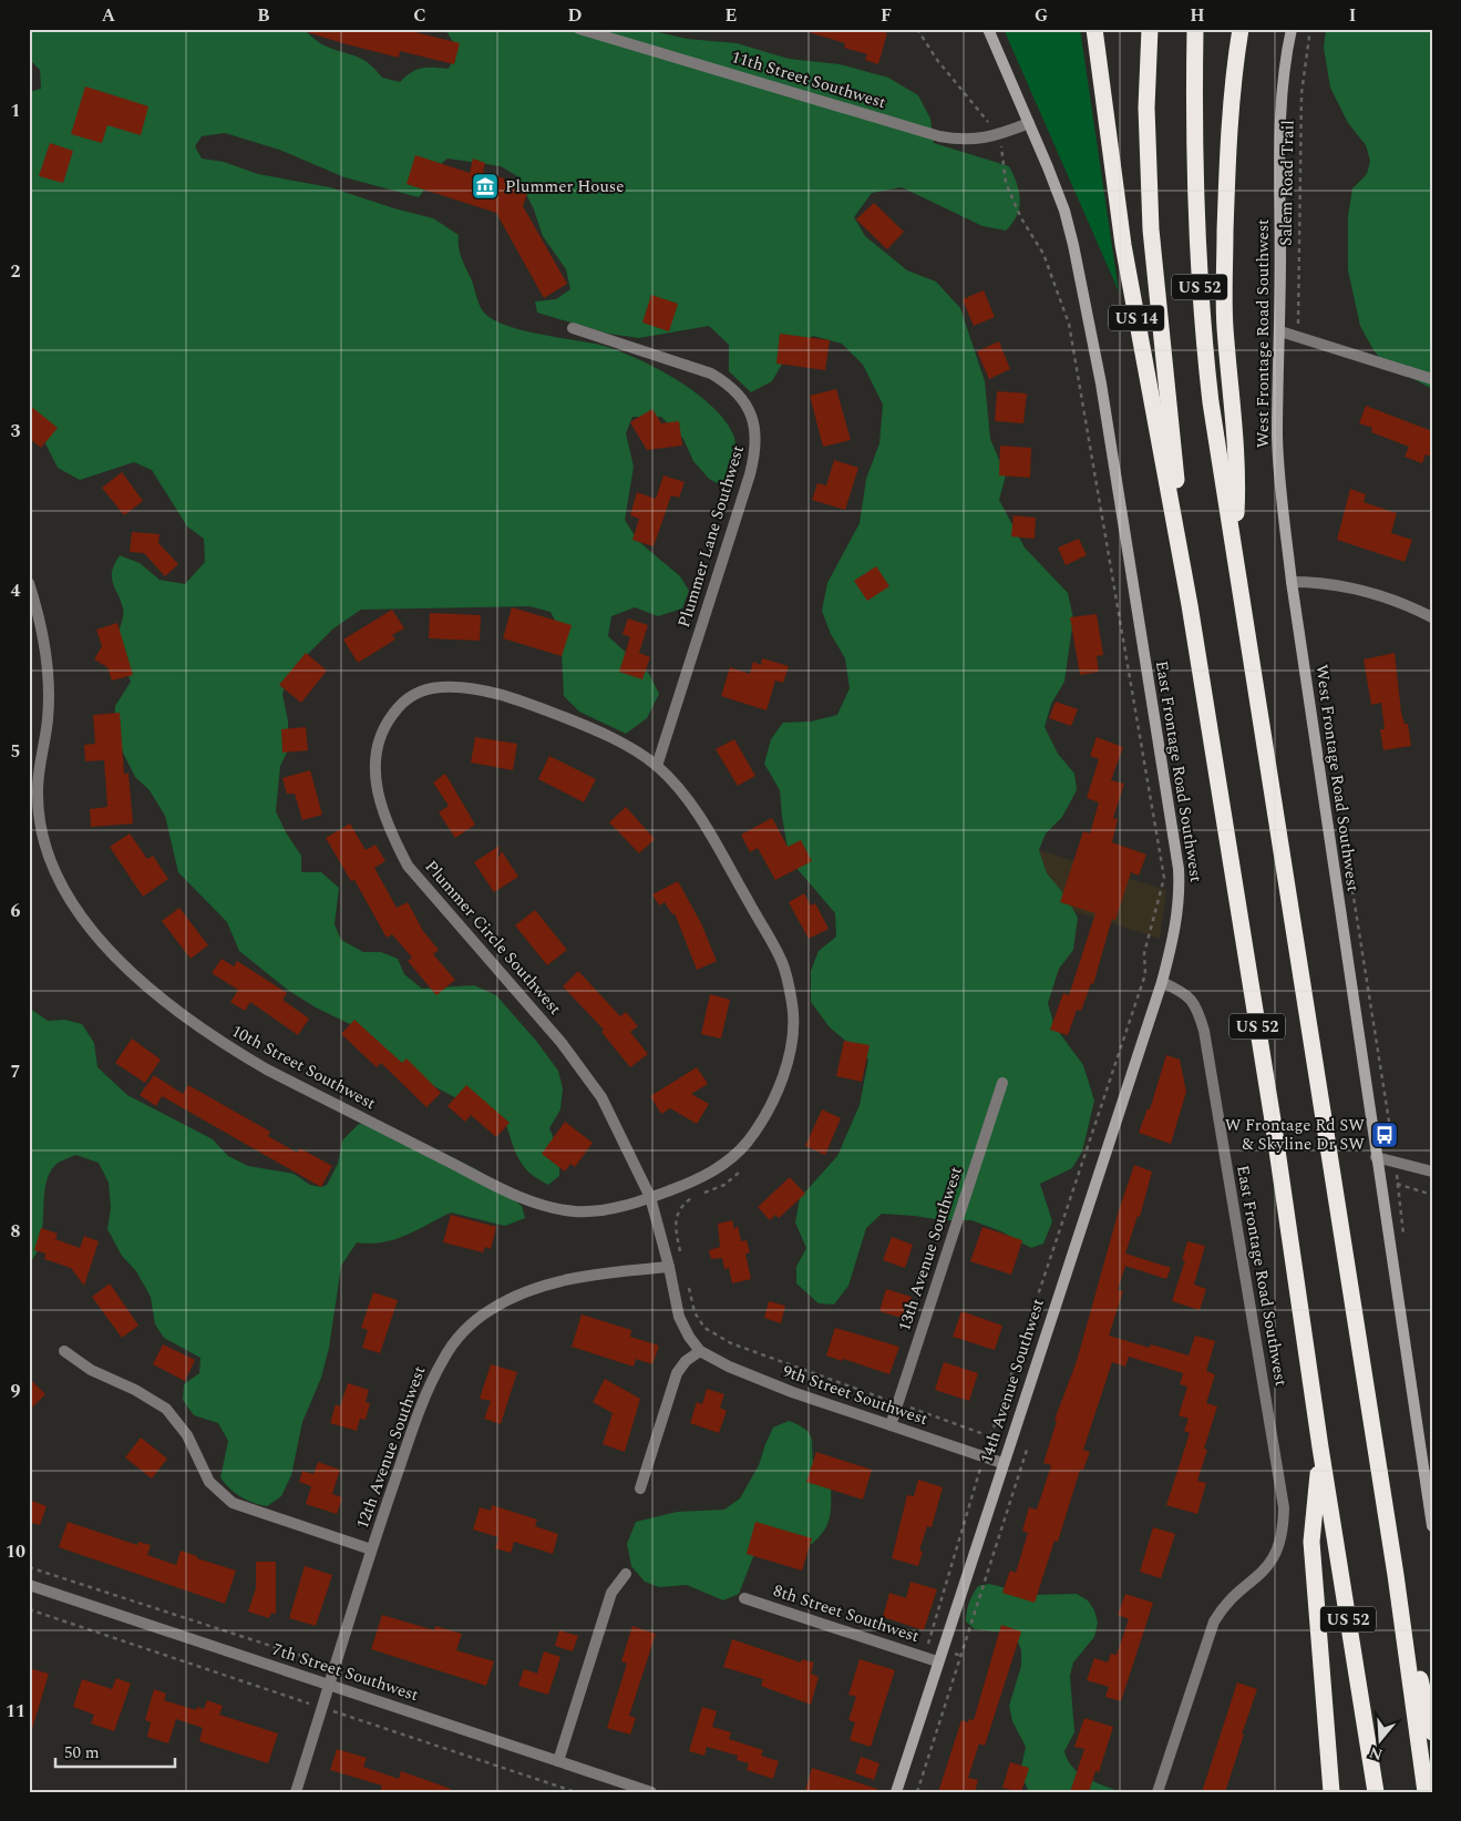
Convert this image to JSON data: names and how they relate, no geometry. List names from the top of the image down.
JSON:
{
  "streets": {
    "highway": ["US 52", "US 14"],
    "street": [
      "11th Street Southwest",
      "West Frontage Road Southwest",
      "Plummer Lane Southwest",
      "East Frontage Road Southwest",
      "Plummer Circle Southwest",
      "10th Street Southwest",
      "13th Avenue Southwest",
      "14th Avenue Southwest",
      "9th Street Southwest",
      "12th Avenue Southwest",
      "8th Street Southwest",
      "7th Street Southwest"
    ],
    "path": ["Salem Road Trail"]
  },
  "crossings": [
    ["11th Street Southwest", "East Frontage Road Southwest"],
    ["US 52", "US 14"],
    ["Plummer Lane Southwest", "Plummer Circle Southwest"],
    ["East Frontage Road Southwest", "14th Avenue Southwest"],
    ["Plummer Circle Southwest", "10th Street Southwest"],
    ["Plummer Circle Southwest", "9th Street Southwest"],
    ["Plummer Circle Southwest", "12th Avenue Southwest"],
    ["13th Avenue Southwest", "9th Street Southwest"],
    ["14th Avenue Southwest", "9th Street Southwest"],
    ["14th Avenue Southwest", "8th Street Southwest"],
    ["12th Avenue Southwest", "7th Street Southwest"]
  ],
  "places": {
    "museum": ["Plummer House"],
    "bus stop": ["W Frontage Rd SW & Skyline Dr SW"]
  },
  "scale_bar": "50 m",
  "north": "bottom",
  "grid": {
    "columns": [
      "A",
      "B",
      "C",
      "D",
      "E",
      "F",
      "G",
      "H",
      "I"
    ],
    "rows": [
      "1",
      "2",
      "3",
      "4",
      "5",
      "6",
      "7",
      "8",
      "9",
      "10",
      "11"
    ]
  }
}
